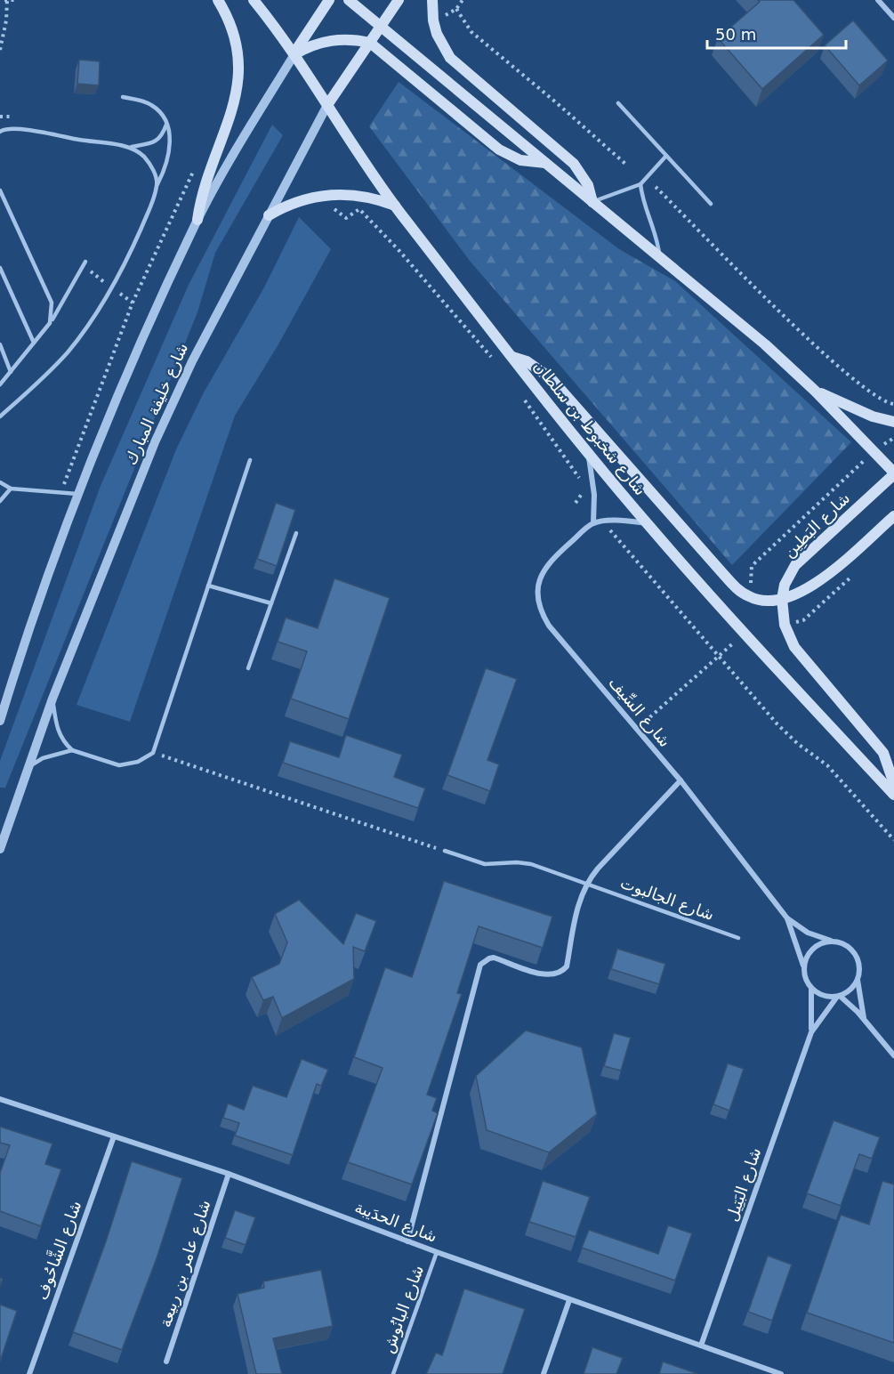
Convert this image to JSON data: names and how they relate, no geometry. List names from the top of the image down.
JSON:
{
  "streets": {
    "main road": ["شارع خليفة المبارك", "شارع شخبوط بن سلطان", "شارع البَطِين"],
    "street": [
      "شارع السِّيف",
      "شارع الجالبوت",
      "شارع البَتِيل",
      "شارع الحدَيبة",
      "شارع الشَّاحُوف",
      "شارع عامر بن ربيعة"
    ],
    "lane": ["شارع البانُوش"]
  },
  "crossings": [
    ["شارع خليفة المبارك", "شارع شخبوط بن سلطان"],
    ["شارع السِّيف", "شارع الجالبوت"],
    ["شارع السِّيف", "شارع البَتِيل"],
    ["شارع الجالبوت", "شارع الحدَيبة"],
    ["شارع البَتِيل", "شارع الحدَيبة"],
    ["شارع الحدَيبة", "شارع الشَّاحُوف"],
    ["شارع الحدَيبة", "شارع عامر بن ربيعة"],
    ["شارع الحدَيبة", "شارع البانُوش"]
  ],
  "scale_bar": "50 m"
}
